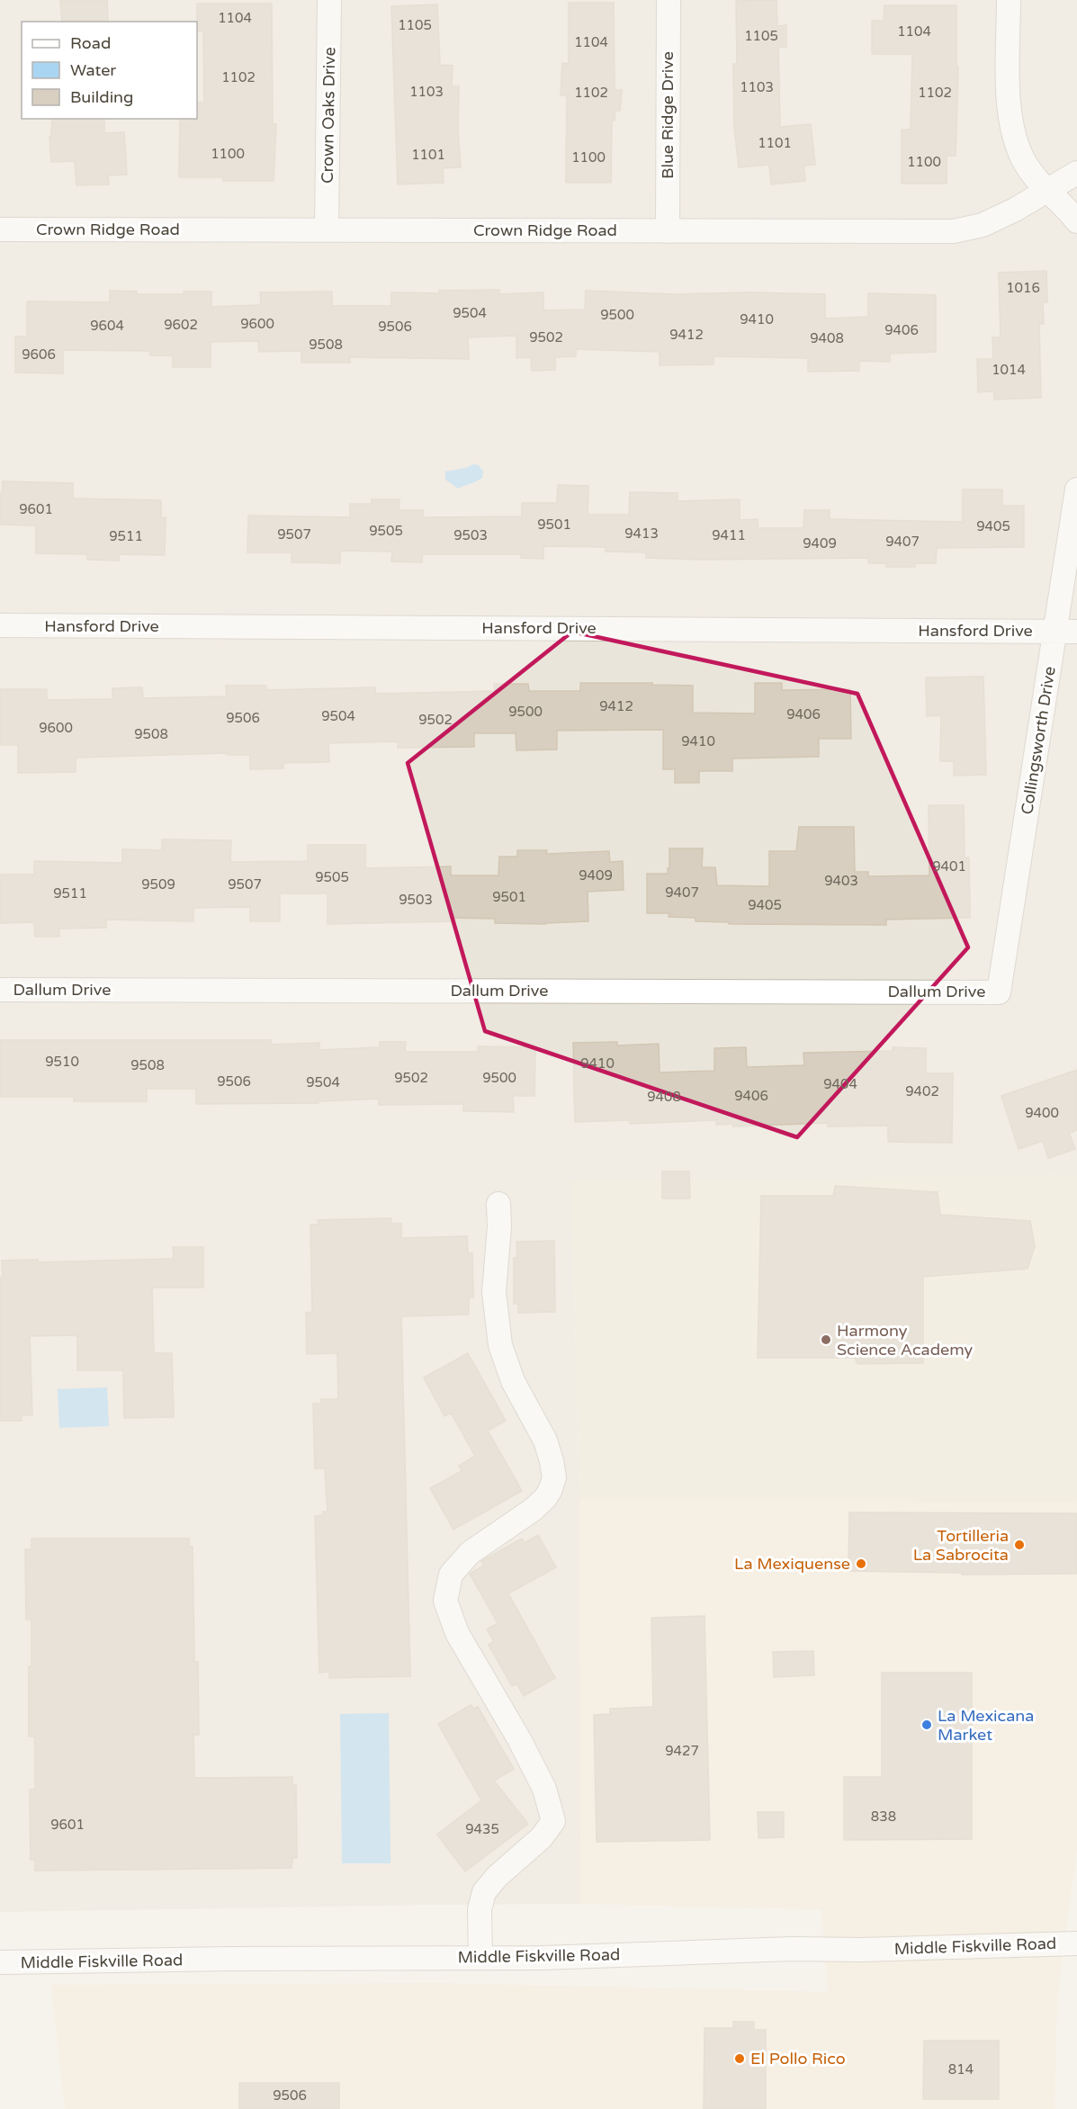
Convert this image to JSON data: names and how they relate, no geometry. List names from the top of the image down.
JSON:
{
  "streets": {
    "street": [
      "Crown Oaks Drive",
      "Blue Ridge Drive",
      "Crown Ridge Road",
      "Hansford Drive",
      "Collingsworth Drive",
      "Dallum Drive",
      "Middle Fiskville Road"
    ]
  },
  "crossings": [
    ["Crown Oaks Drive", "Crown Ridge Road"],
    ["Blue Ridge Drive", "Crown Ridge Road"],
    ["Hansford Drive", "Collingsworth Drive"],
    ["Collingsworth Drive", "Dallum Drive"]
  ],
  "places": [
    "Harmony Science Academy",
    "Tortilleria La Sabrocita",
    "La Mexiquense",
    "La Mexicana Market",
    "El Pollo Rico"
  ],
  "house_numbers": [
    "1104",
    "1105",
    "1104",
    "1105",
    "1104",
    "1102",
    "1103",
    "1103",
    "1102",
    "1102",
    "1101",
    "1100",
    "1101",
    "1100",
    "1100",
    "1016",
    "9504",
    "9500",
    "9410",
    "9600",
    "9602",
    "9604",
    "9506",
    "9406",
    "9412",
    "9502",
    "9408",
    "9508",
    "9606",
    "1014",
    "9601",
    "9501",
    "9405",
    "9505",
    "9413",
    "9507",
    "9503",
    "9411",
    "9511",
    "9407",
    "9409",
    "9412",
    "9500",
    "9406",
    "9504",
    "9506",
    "9502",
    "9600",
    "9508",
    "9410",
    "9401",
    "9409",
    "9505",
    "9403",
    "9509",
    "9507",
    "9407",
    "9511",
    "9501",
    "9503",
    "9405",
    "9510",
    "9410",
    "9508",
    "9502",
    "9500",
    "9506",
    "9504",
    "9404",
    "9402",
    "9406",
    "9408",
    "9400",
    "9427",
    "838",
    "9601",
    "9435",
    "814",
    "9506"
  ],
  "legend": ["Road", "Water", "Building"]
}
